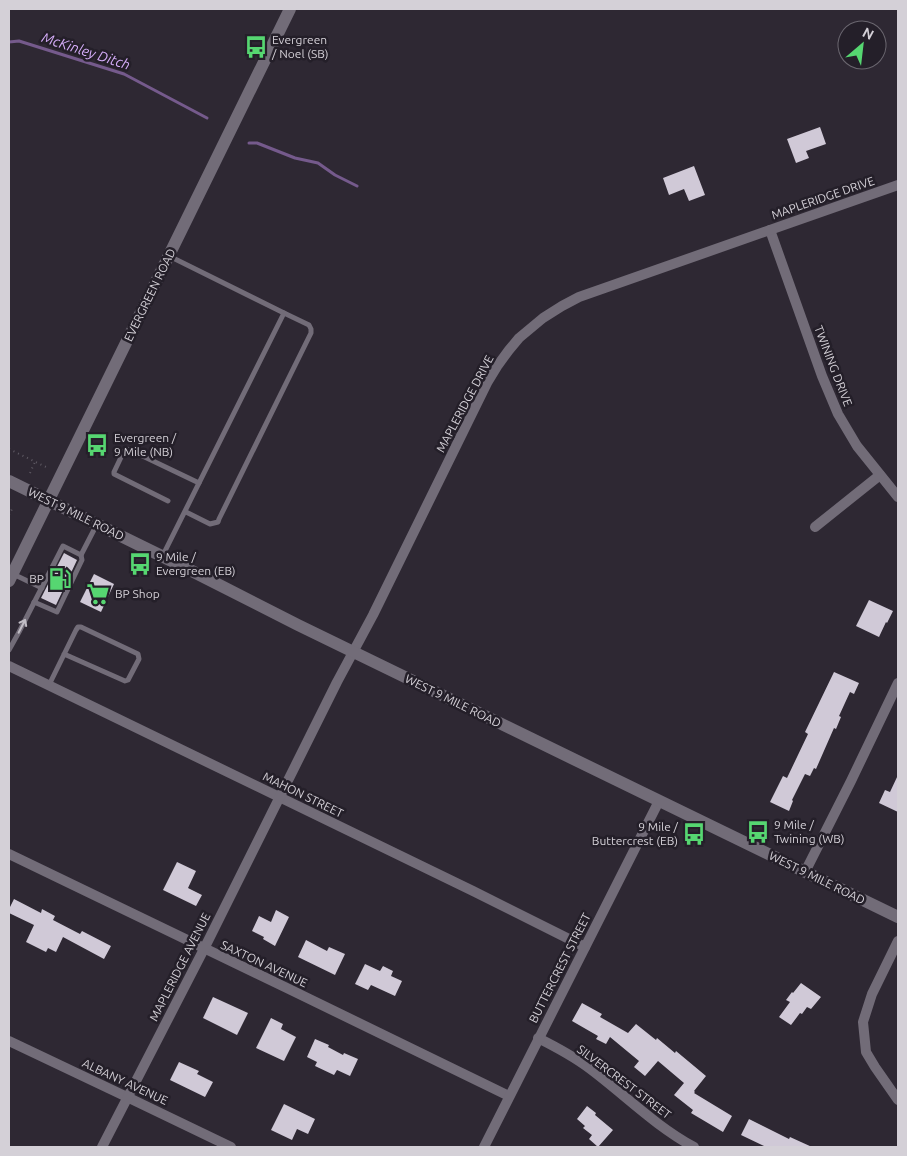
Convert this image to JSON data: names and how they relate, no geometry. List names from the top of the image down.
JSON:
{
  "streets": {
    "main road": ["EVERGREEN ROAD", "WEST 9 MILE ROAD"],
    "street": [
      "MAPLERIDGE DRIVE",
      "TWINING DRIVE",
      "MAHON STREET",
      "SAXTON AVENUE",
      "MAPLERIDGE AVENUE",
      "BUTTERCREST STREET",
      "ALBANY AVENUE",
      "SILVERCREST STREET"
    ]
  },
  "crossings": [
    ["MAPLERIDGE DRIVE", "TWINING DRIVE"],
    ["MAPLERIDGE DRIVE", "WEST 9 MILE ROAD"],
    ["MAPLERIDGE DRIVE", "MAHON STREET"],
    ["MAPLERIDGE DRIVE", "MAPLERIDGE AVENUE"],
    ["EVERGREEN ROAD", "WEST 9 MILE ROAD"],
    ["WEST 9 MILE ROAD", "BUTTERCREST STREET"],
    ["MAHON STREET", "MAPLERIDGE AVENUE"],
    ["MAHON STREET", "BUTTERCREST STREET"],
    ["SAXTON AVENUE", "MAPLERIDGE AVENUE"],
    ["SAXTON AVENUE", "BUTTERCREST STREET"],
    ["MAPLERIDGE AVENUE", "ALBANY AVENUE"],
    ["BUTTERCREST STREET", "SILVERCREST STREET"]
  ],
  "water": ["McKinley Ditch"],
  "places": {
    "bus stop": [
      "Evergreen / Noel (SB)",
      "Evergreen / 9 Mile (NB)",
      "9 Mile / Evergreen (EB)",
      "9 Mile / Twining (WB)",
      "9 Mile / Buttercrest (EB)"
    ],
    "fuel station": ["BP"],
    "supermarket": ["BP Shop"]
  },
  "north": "top right"
}
